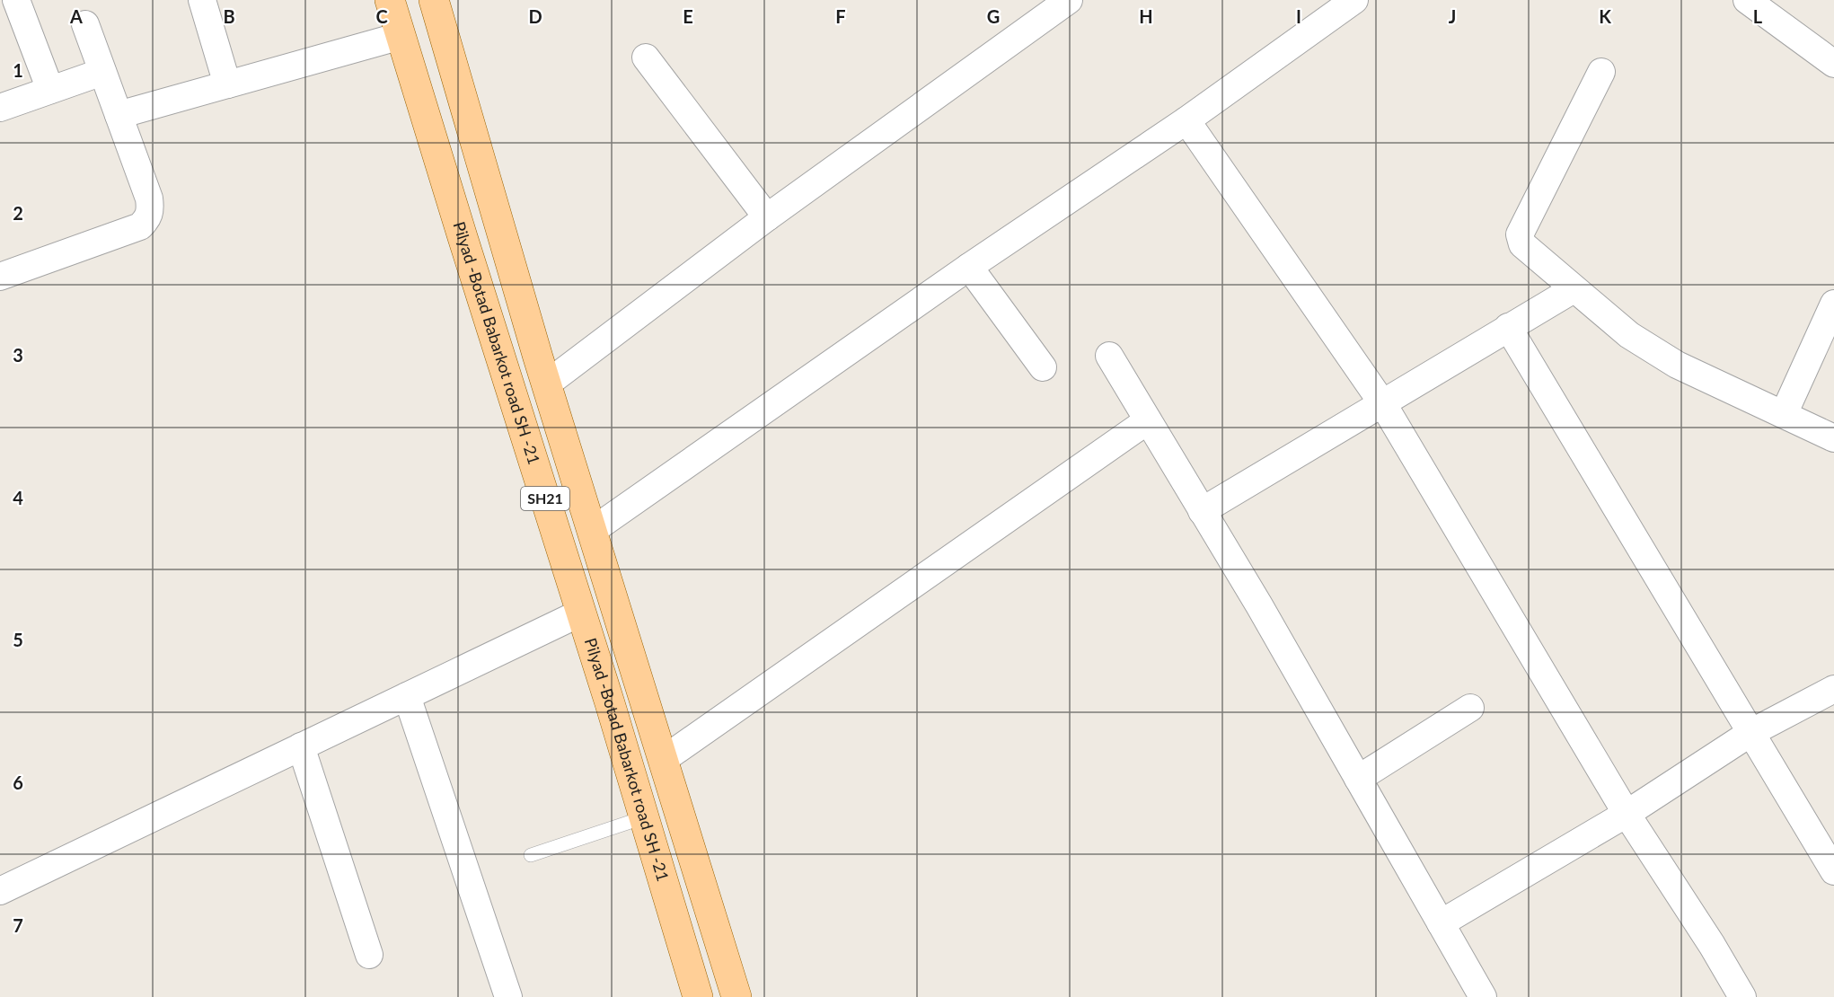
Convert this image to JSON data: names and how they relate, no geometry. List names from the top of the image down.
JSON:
{
  "streets": {
    "main road": ["Pilyad -Botad Babarkot road SH -21", "SH21"]
  },
  "grid": {
    "columns": [
      "A",
      "B",
      "C",
      "D",
      "E",
      "F",
      "G",
      "H",
      "I",
      "J",
      "K",
      "L"
    ],
    "rows": [
      "1",
      "2",
      "3",
      "4",
      "5",
      "6",
      "7"
    ]
  }
}
